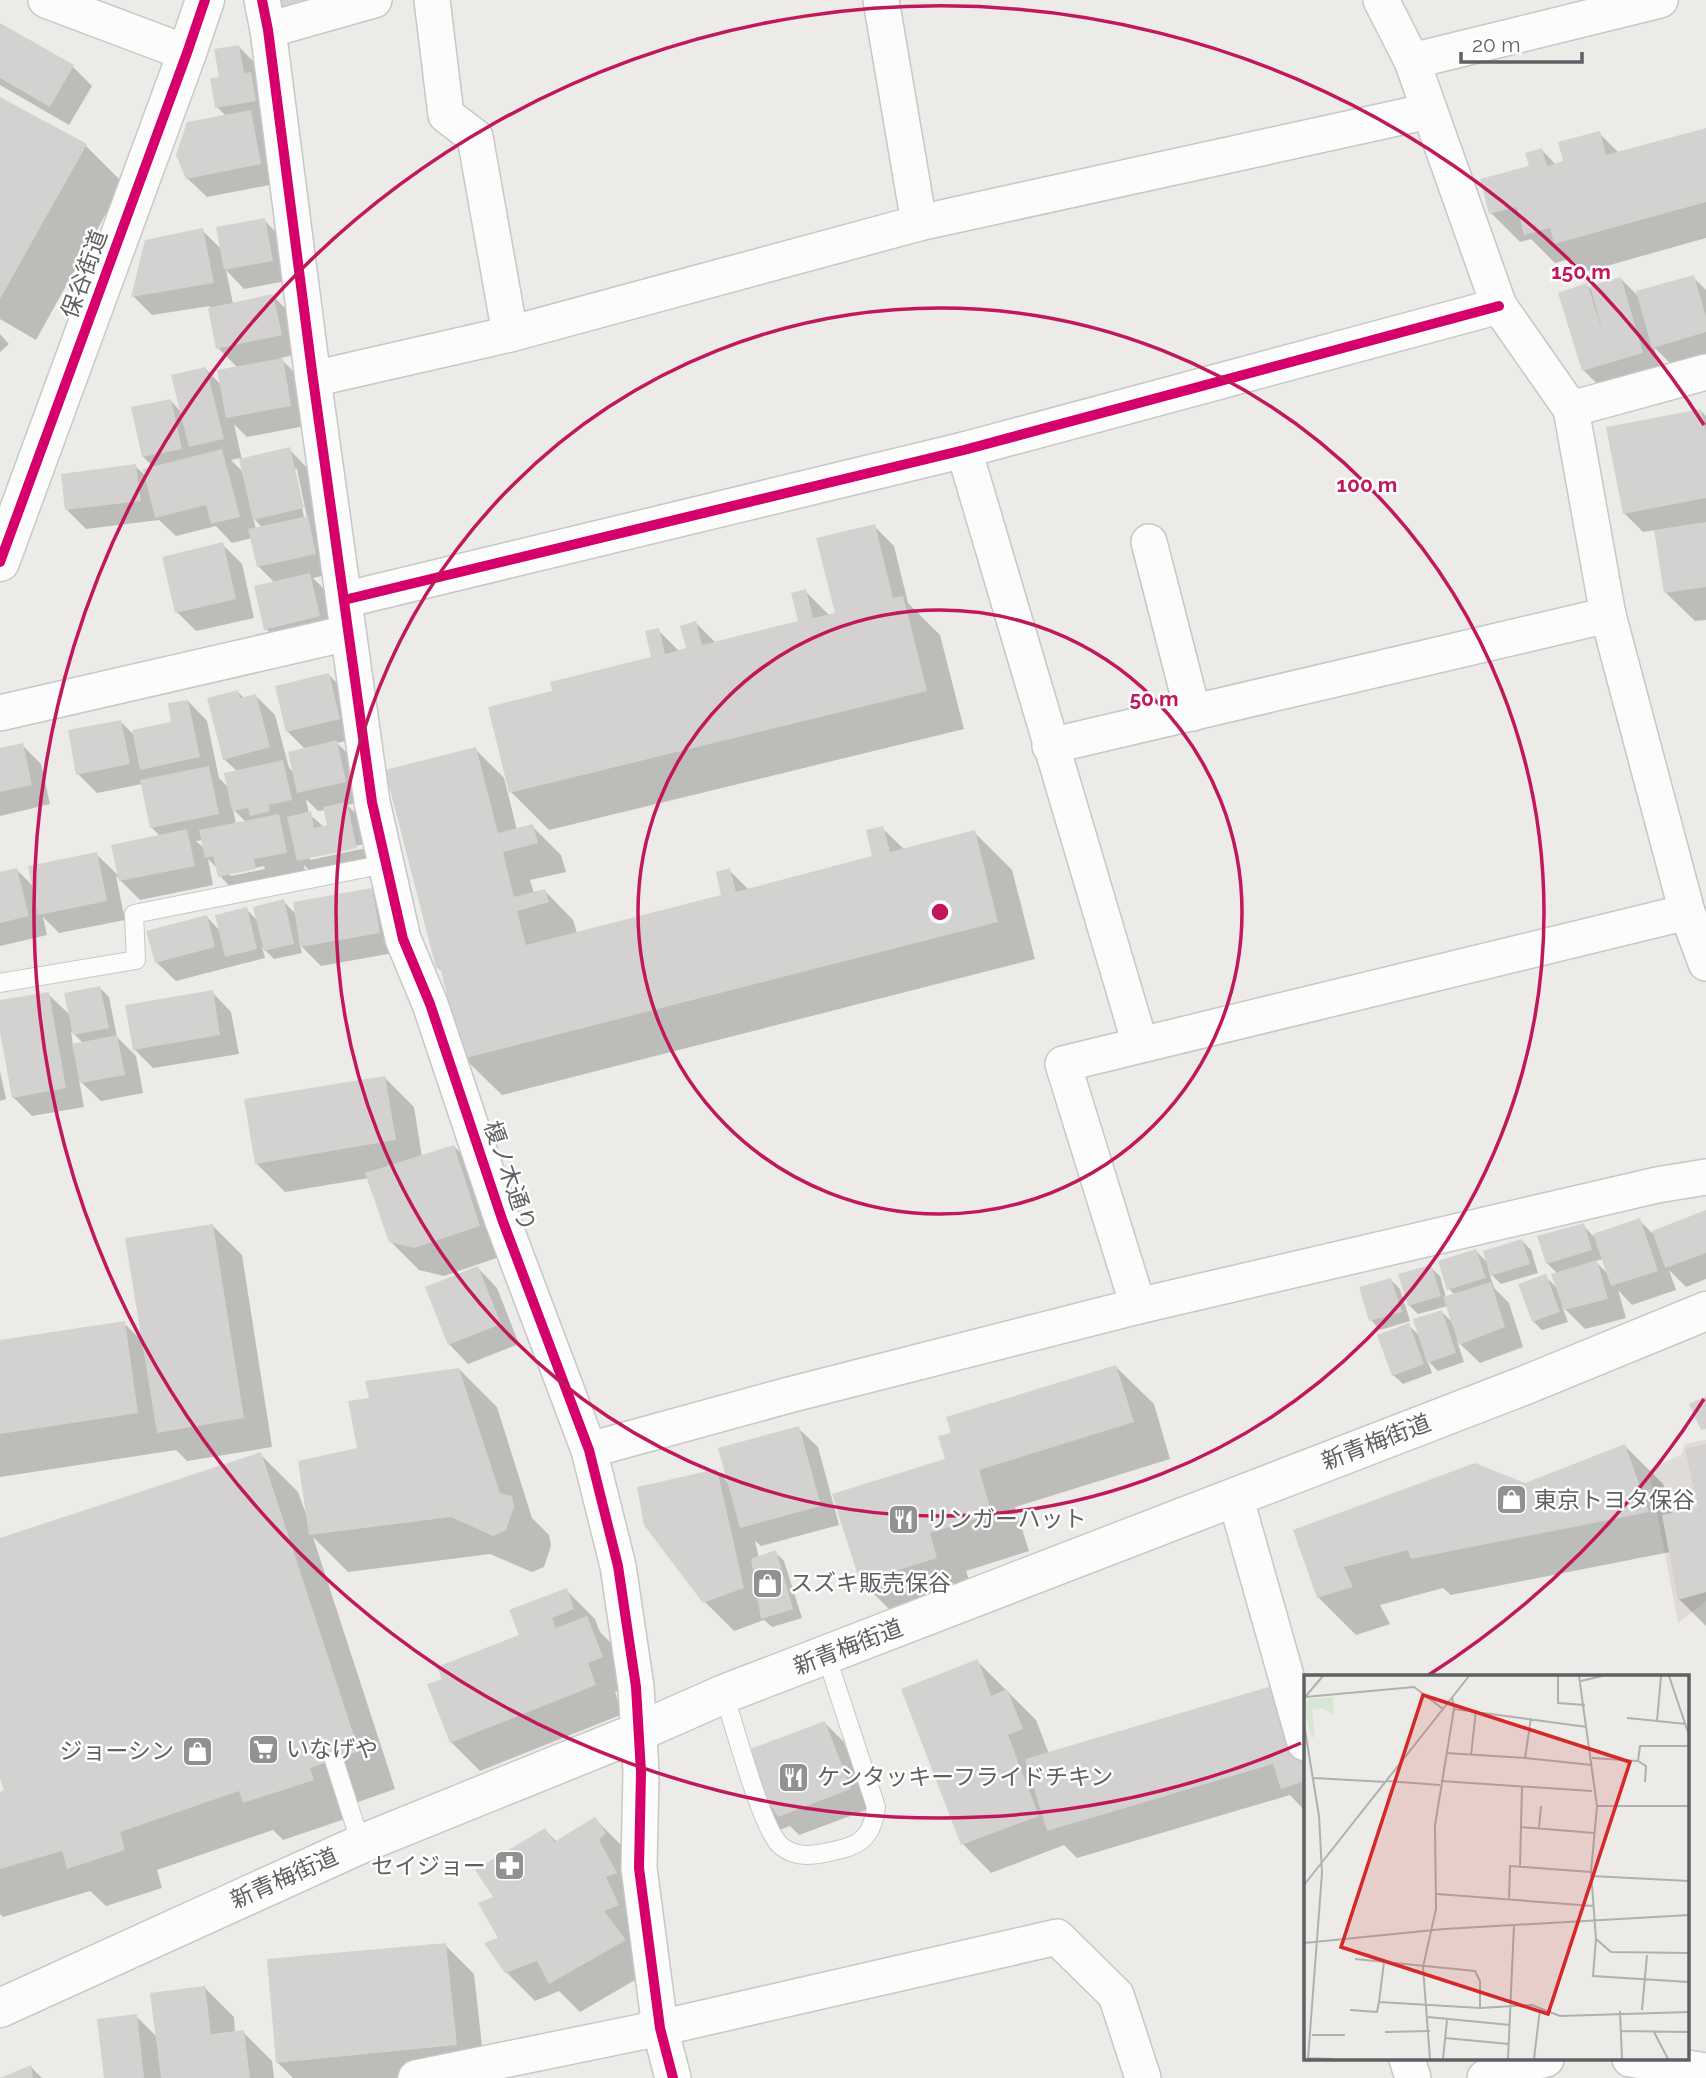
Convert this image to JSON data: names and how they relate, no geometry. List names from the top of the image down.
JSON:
{
  "streets": {
    "main road": ["保谷街道", "新青梅街道"],
    "street": ["榎ノ木通り"]
  },
  "crossings": [
    ["榎ノ木通り", "新青梅街道"]
  ],
  "places": {
    "shop": ["東京トヨタ保谷", "スズキ販売保谷", "ジョーシン"],
    "restaurant": ["リンガーハット", "ケンタッキーフライドチキン"],
    "supermarket": ["いなげや"],
    "pharmacy": ["セイジョー"]
  },
  "scale_bar": "20 m",
  "rings": ["150 m", "100 m", "50 m"]
}
